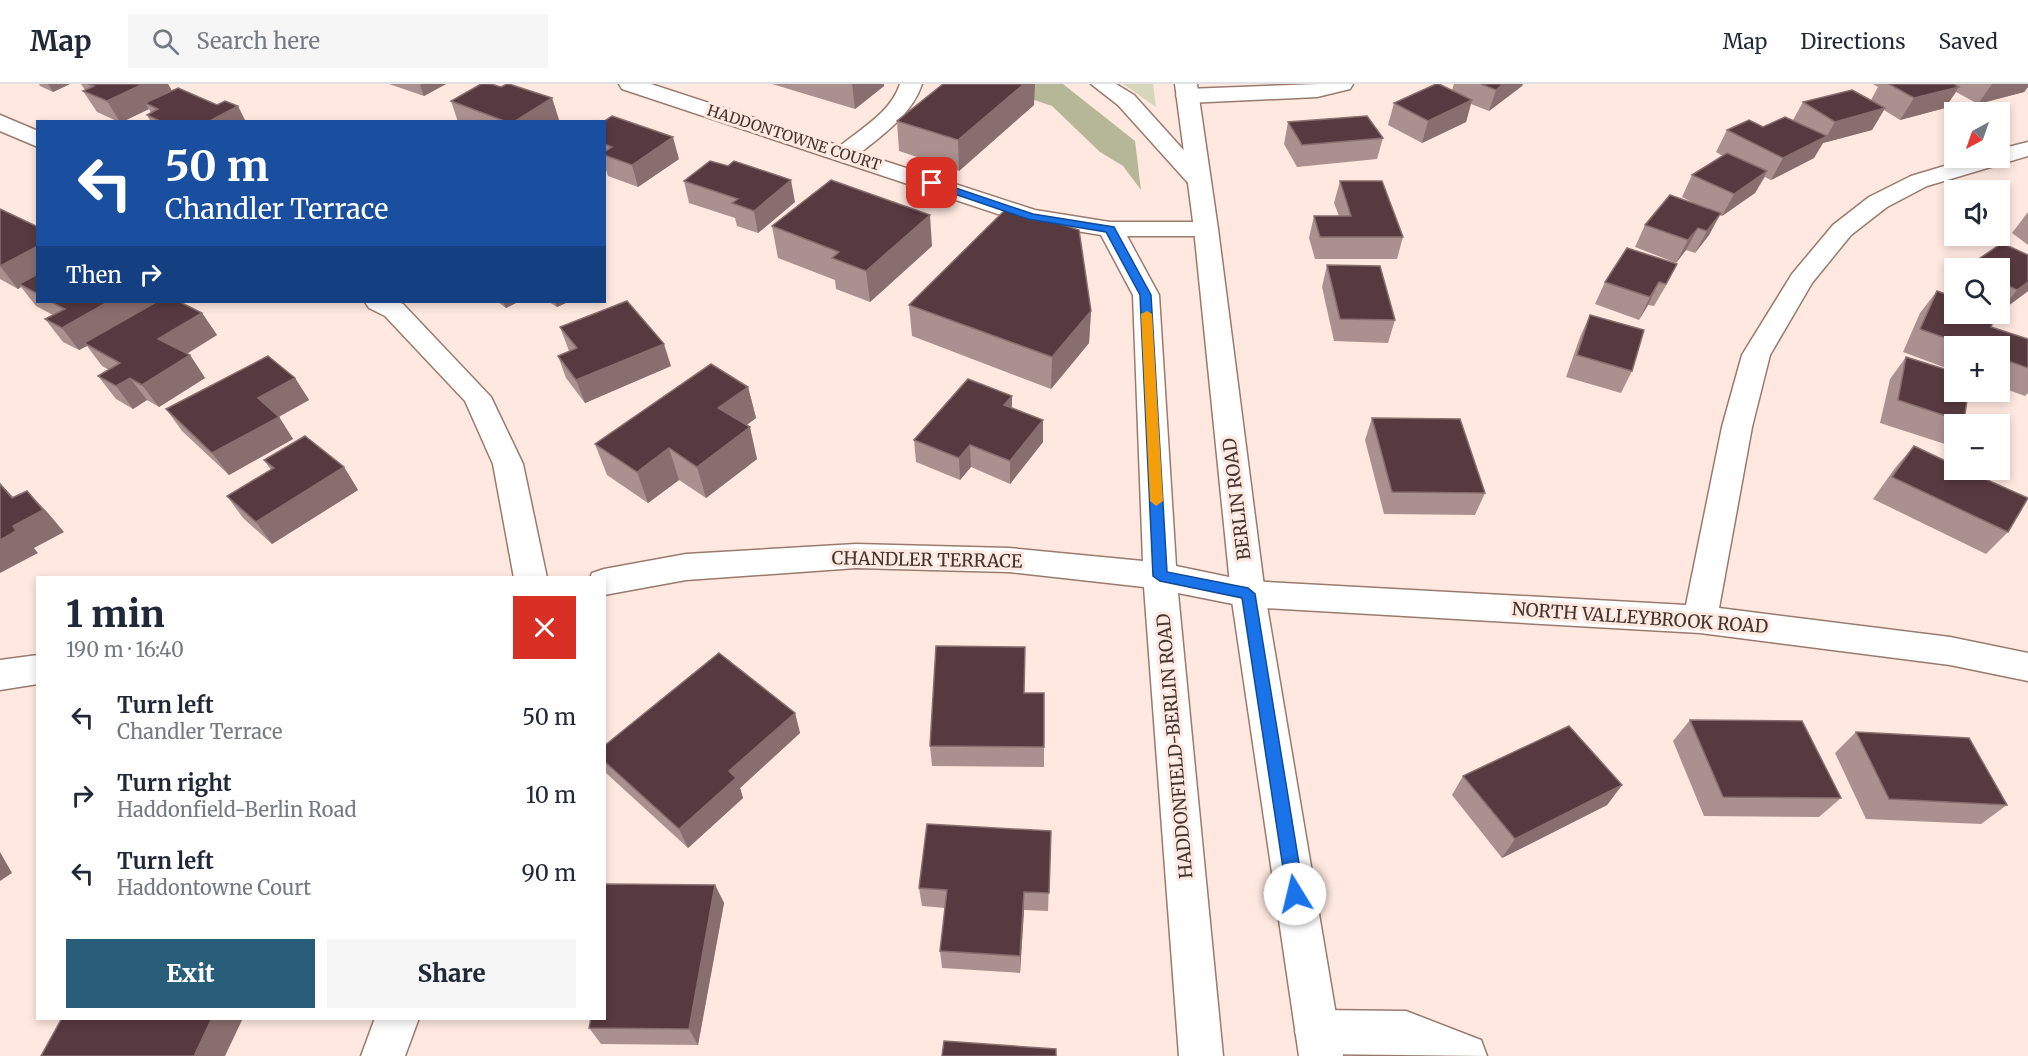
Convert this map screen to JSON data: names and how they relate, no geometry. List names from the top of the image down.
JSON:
{
  "streets": {
    "main road": [
      "HADDONTOWNE COURT",
      "BERLIN ROAD",
      "CHANDLER TERRACE",
      "NORTH VALLEYBROOK ROAD",
      "HADDONFIELD-BERLIN ROAD"
    ]
  },
  "crossings": [
    ["HADDONTOWNE COURT", "BERLIN ROAD"],
    ["HADDONTOWNE COURT", "HADDONFIELD-BERLIN ROAD"],
    ["BERLIN ROAD", "CHANDLER TERRACE"],
    ["BERLIN ROAD", "NORTH VALLEYBROOK ROAD"],
    ["CHANDLER TERRACE", "NORTH VALLEYBROOK ROAD"],
    ["CHANDLER TERRACE", "HADDONFIELD-BERLIN ROAD"]
  ],
  "north": "bottom left",
  "page": {
    "header": "Map",
    "search": "Search here",
    "nav": ["Map", "Directions", "Saved"],
    "map_buttons": ["+", "−"],
    "turn": ["50 m", "Chandler Terrace"],
    "then": "Then",
    "heading": ["1 min", "190 m · 16:40"],
    "list": [
      {
        "name": "Turn left",
        "note": "Chandler Terrace",
        "value": "50 m"
      },
      {
        "name": "Turn right",
        "note": "Haddonfield-Berlin Road",
        "value": "10 m"
      },
      {
        "name": "Turn left",
        "note": "Haddontowne Court",
        "value": "90 m"
      }
    ],
    "buttons": ["Exit", "Share"]
  }
}
